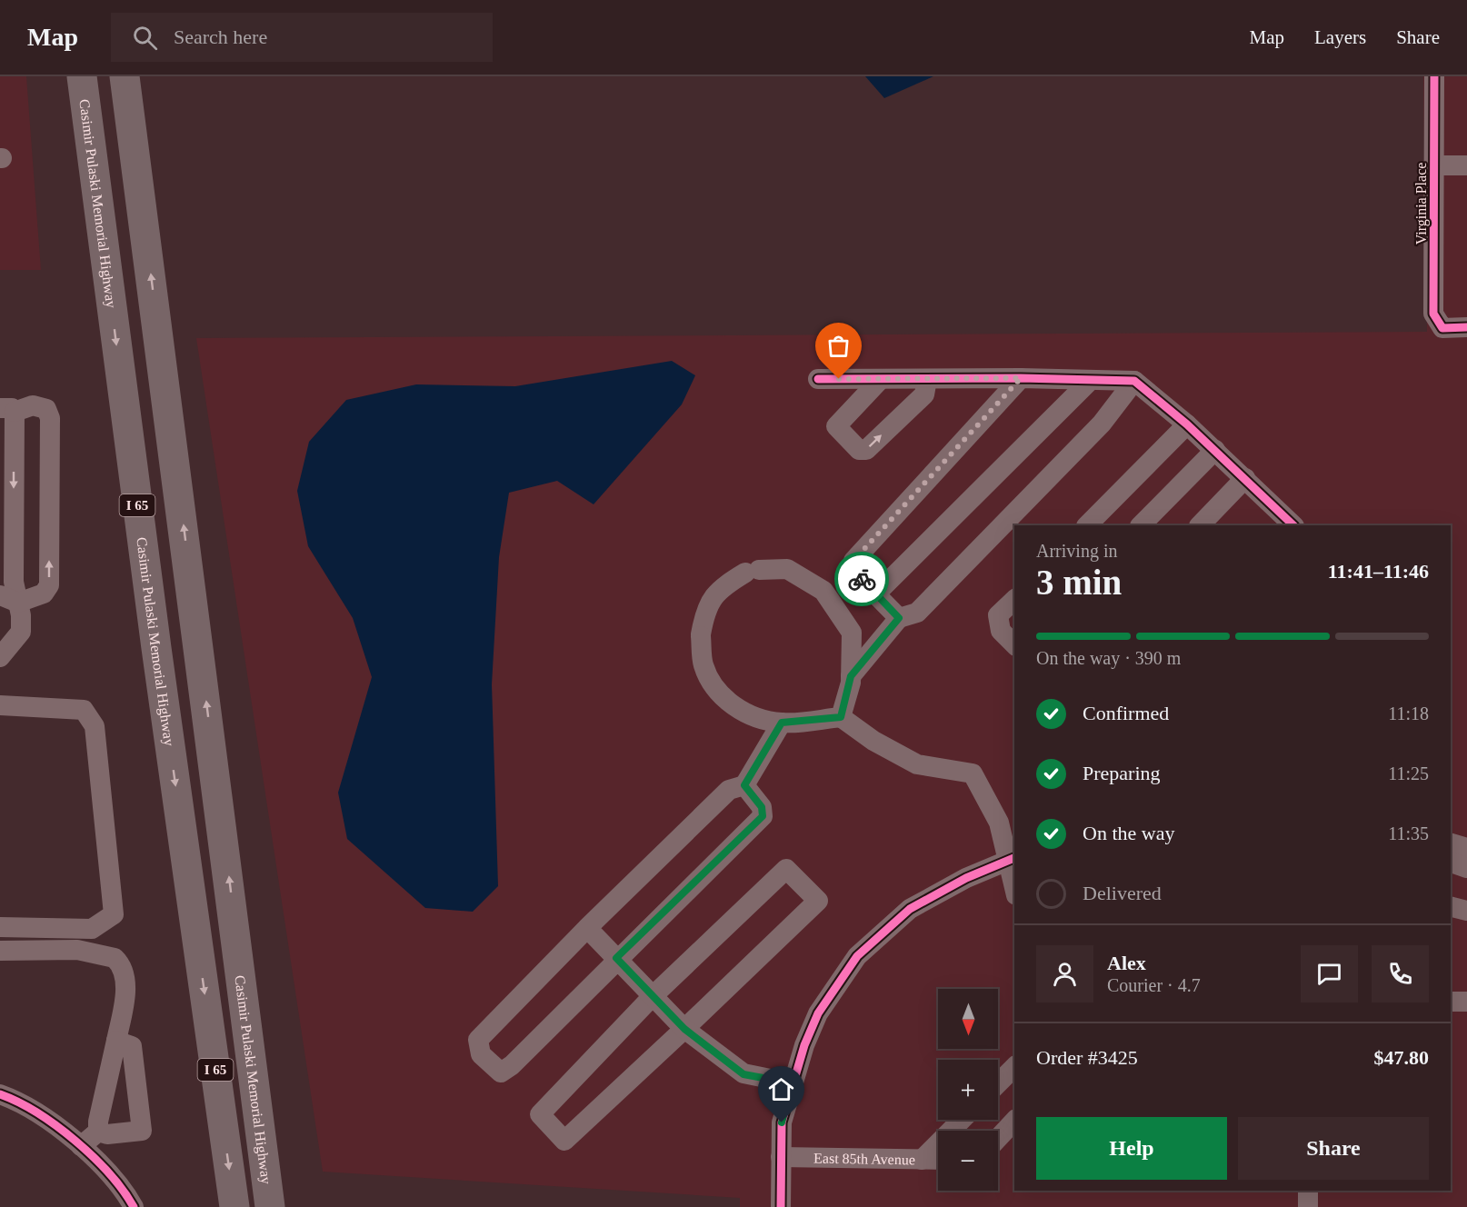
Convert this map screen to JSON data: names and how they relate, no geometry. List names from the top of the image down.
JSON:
{
  "streets": {
    "highway": ["Casimir Pulaski Memorial Highway", "I 65"],
    "street": ["Virginia Place", "East 85th Avenue"]
  },
  "north": "bottom",
  "page": {
    "header": "Map",
    "search": "Search here",
    "nav": ["Map", "Layers", "Share"],
    "heading": ["3 min", "Arriving in", "11:41–11:46"],
    "panel": [
      "Alex",
      "Courier · 4.7",
      "Order #3425",
      "$47.80"
    ],
    "bar": "On the way · 390 m",
    "list": [
      ["Confirmed", "11:18"],
      ["Preparing", "11:25"],
      ["On the way", "11:35"],
      "Delivered"
    ],
    "map_buttons": ["+", "−"],
    "buttons": ["Help", "Share"]
  }
}
